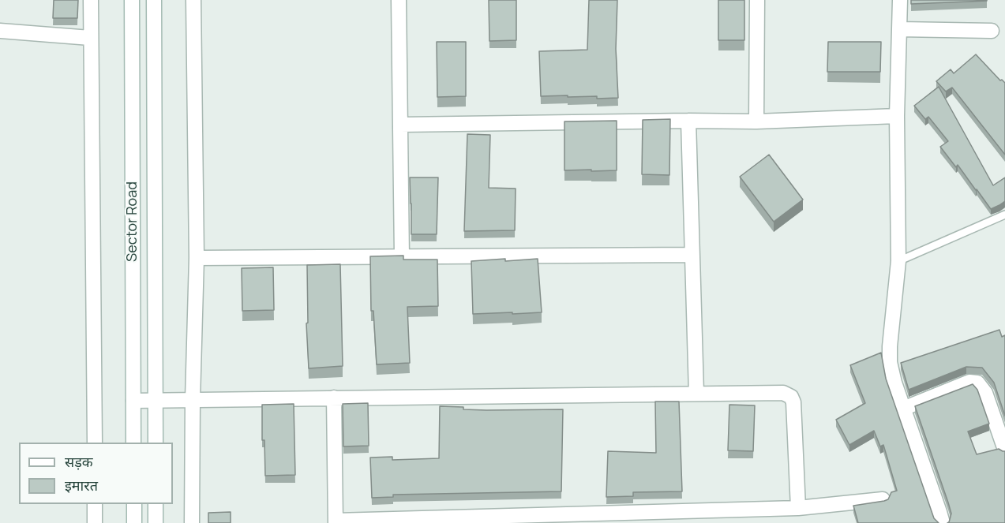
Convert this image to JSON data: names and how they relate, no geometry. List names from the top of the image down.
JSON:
{
  "streets": {
    "street": ["Sector Road"]
  },
  "legend": ["सड़क", "इमारत"]
}
